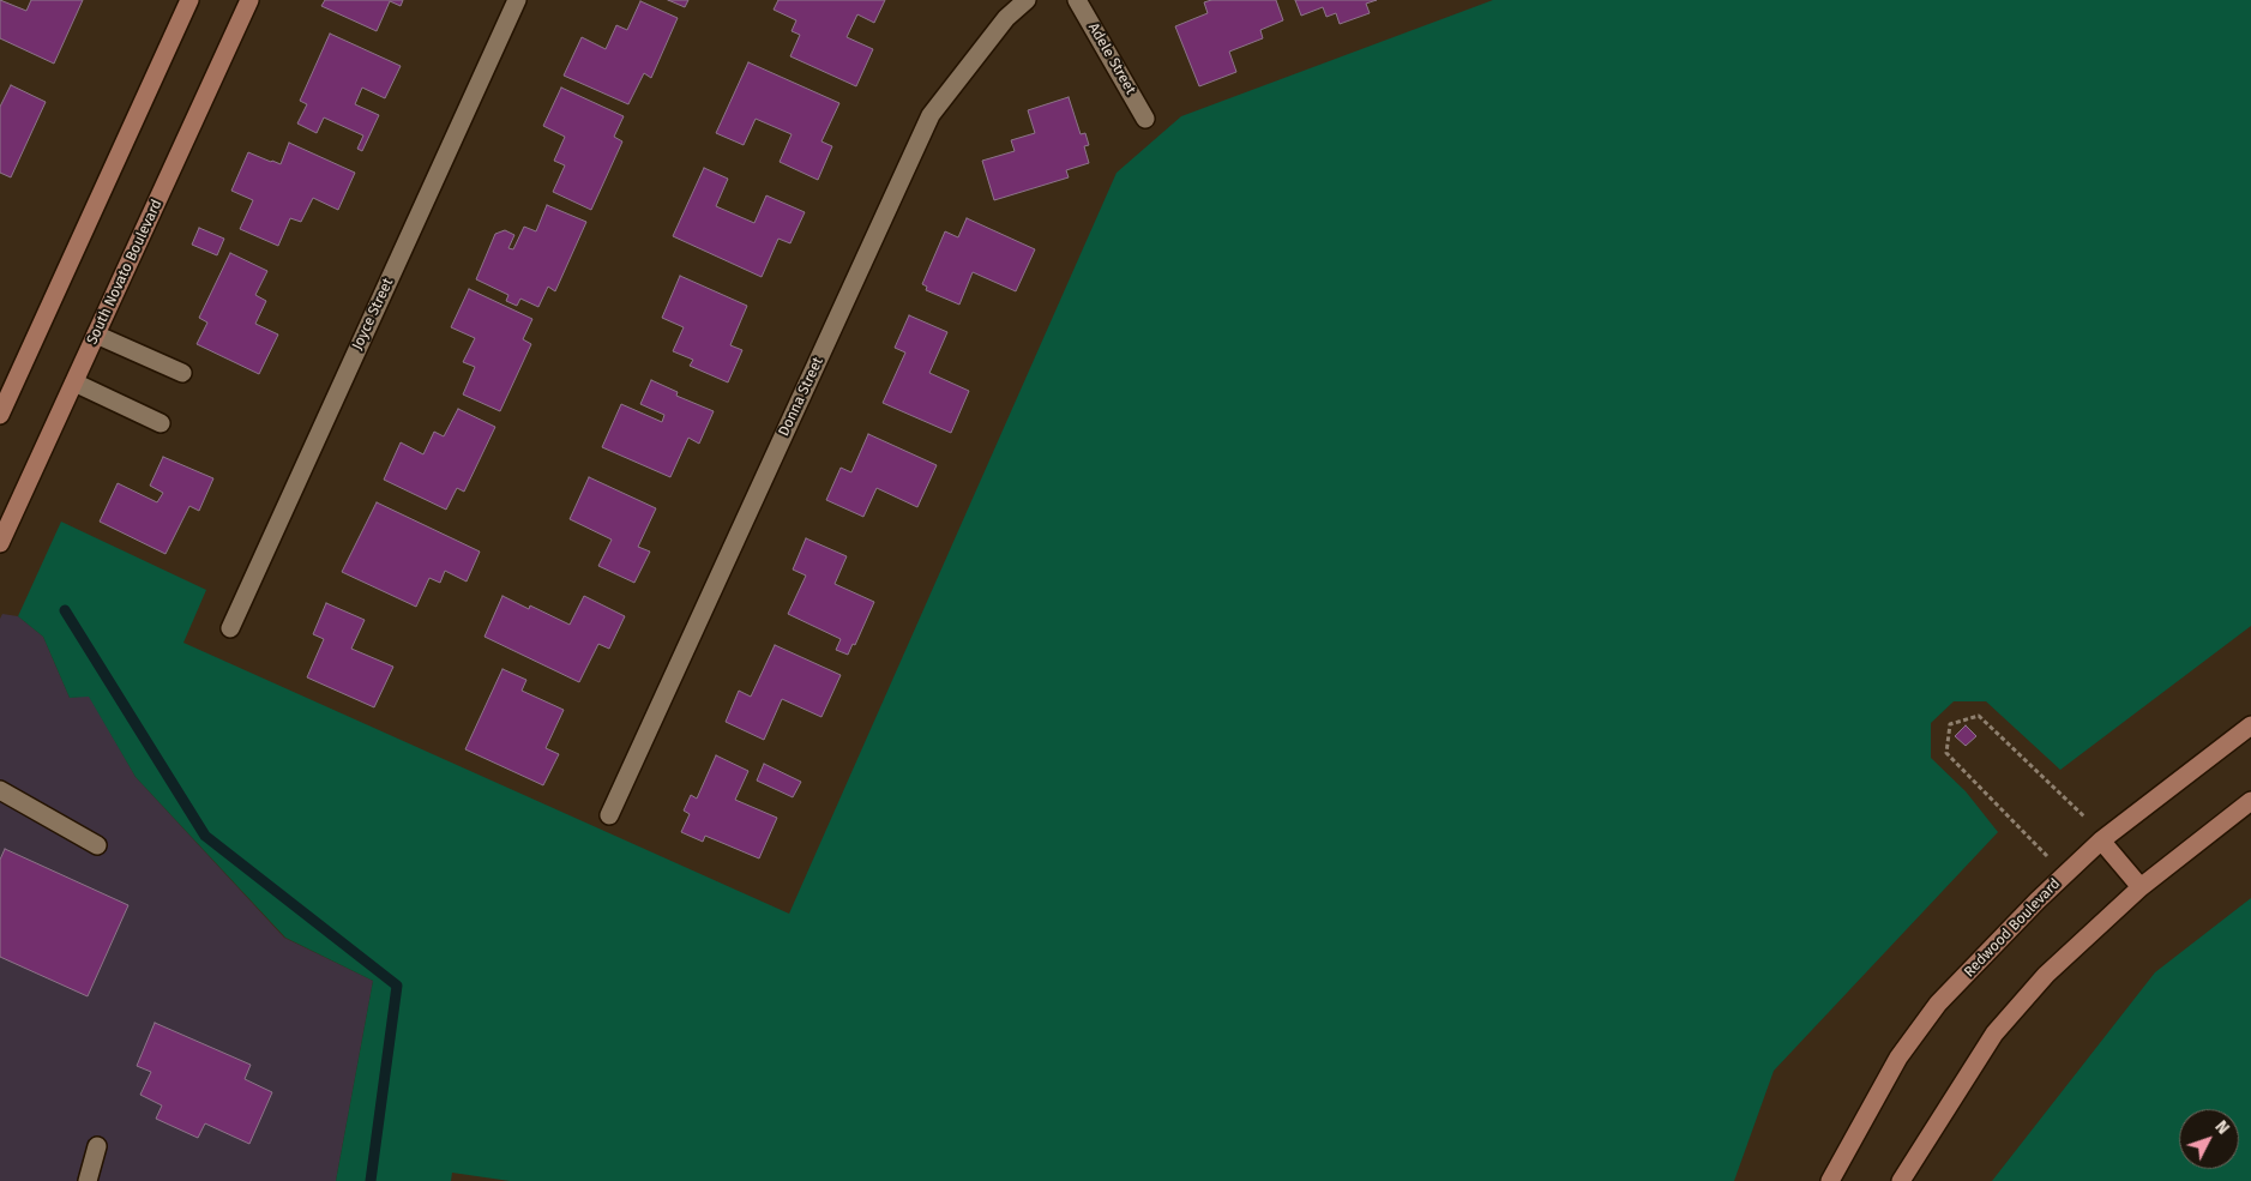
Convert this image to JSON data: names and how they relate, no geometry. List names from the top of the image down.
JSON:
{
  "streets": {
    "main road": ["South Novato Boulevard", "Redwood Boulevard"],
    "street": ["Adele Street", "Joyce Street", "Donna Street"]
  },
  "north": "top right"
}
